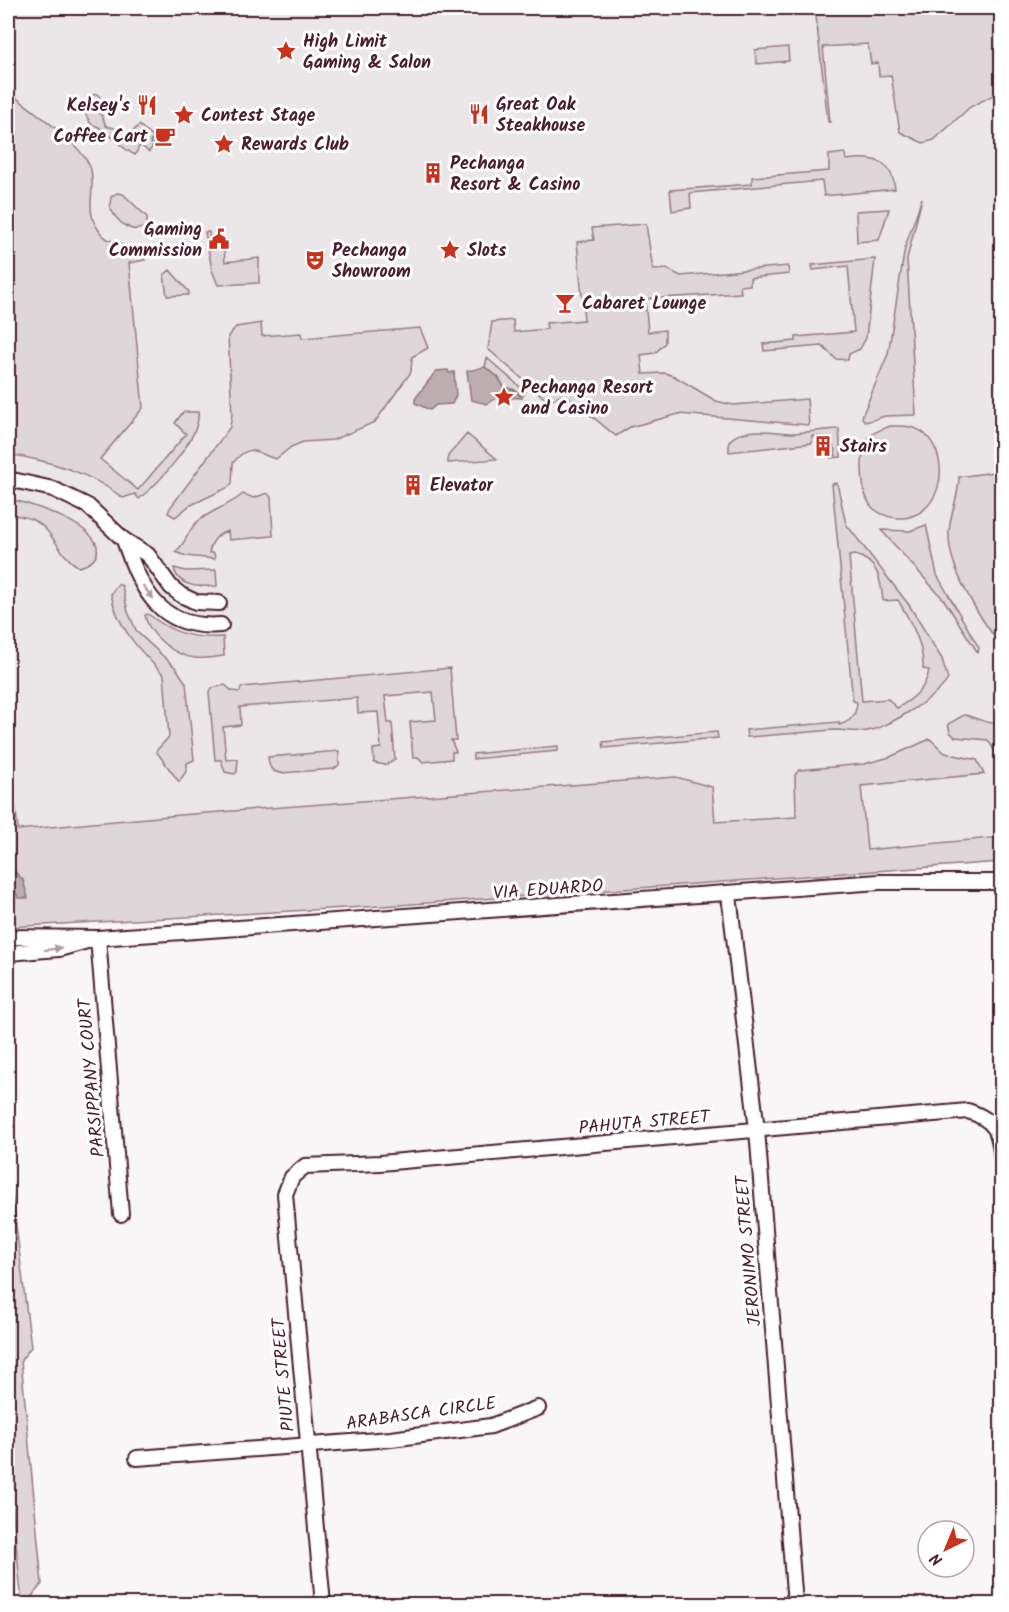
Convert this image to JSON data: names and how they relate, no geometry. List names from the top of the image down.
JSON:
{
  "streets": {
    "street": [
      "VIA EDUARDO",
      "PARSIPPANY COURT",
      "PAHUTA STREET",
      "JERONIMO STREET",
      "PIUTE STREET",
      "ARABASCA CIRCLE"
    ]
  },
  "crossings": [
    ["VIA EDUARDO", "PARSIPPANY COURT"],
    ["VIA EDUARDO", "JERONIMO STREET"],
    ["PAHUTA STREET", "JERONIMO STREET"],
    ["PAHUTA STREET", "PIUTE STREET"],
    ["PIUTE STREET", "ARABASCA CIRCLE"]
  ],
  "places": {
    "place": [
      "High Limit Gaming & Salon",
      "Contest Stage",
      "Rewards Club",
      "Slots",
      "Pechanga Resort and Casino"
    ],
    "restaurant": ["Kelsey's", "Great Oak Steakhouse"],
    "cafe": ["Coffee Cart"],
    "building": ["Pechanga Resort & Casino", "Stairs", "Elevator"],
    "public building": ["Gaming Commission"],
    "theatre": ["Pechanga Showroom"],
    "bar": ["Cabaret Lounge"]
  },
  "north": "bottom left"
}
